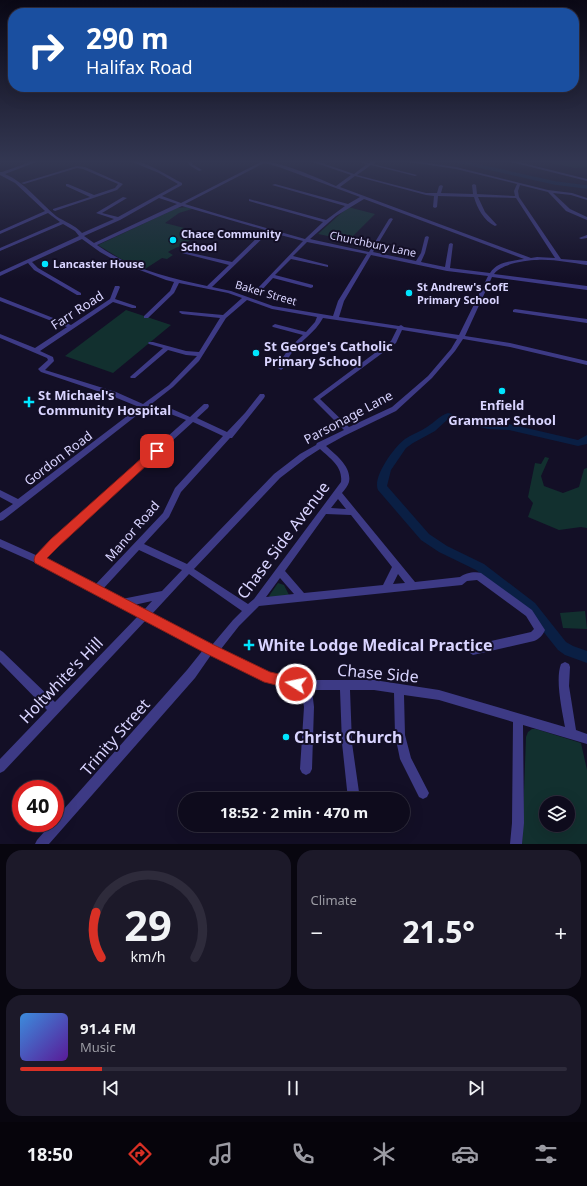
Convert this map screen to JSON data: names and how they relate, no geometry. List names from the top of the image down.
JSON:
{
  "streets": {
    "street": [
      "Churchbury Lane",
      "Baker Street",
      "Farr Road",
      "Parsonage Lane",
      "Gordon Road",
      "Manor Road",
      "Chase Side Avenue",
      "Chase Side",
      "Holtwhite's Hill",
      "Trinity Street"
    ]
  },
  "crossings": [
    ["Churchbury Lane", "Parsonage Lane"],
    ["Baker Street", "Parsonage Lane"],
    ["Baker Street", "Gordon Road"],
    ["Parsonage Lane", "Chase Side Avenue"],
    ["Parsonage Lane", "Chase Side"],
    ["Parsonage Lane", "Holtwhite's Hill"],
    ["Manor Road", "Chase Side"],
    ["Chase Side Avenue", "Chase Side"],
    ["Chase Side Avenue", "Trinity Street"],
    ["Chase Side", "Holtwhite's Hill"],
    ["Chase Side", "Trinity Street"]
  ],
  "places": {
    "other": [
      "Chace Community School",
      "Lancaster House",
      "St Andrew's CofE Primary School",
      "St George's Catholic Primary School",
      "Enfield Grammar School",
      "Christ Church"
    ],
    "health": ["St Michael's Community Hospital", "White Lodge Medical Practice"]
  },
  "page": {
    "turn": ["290 m", "Halifax Road"],
    "limit": "40",
    "trip": "18:52 · 2 min · 470 m",
    "tile": "Climate",
    "heat": ["−", "21.5°", "+"],
    "song": ["91.4 FM", "Music"],
    "tabs": "18:50",
    "gauge": ["29", "km/h"]
  }
}
